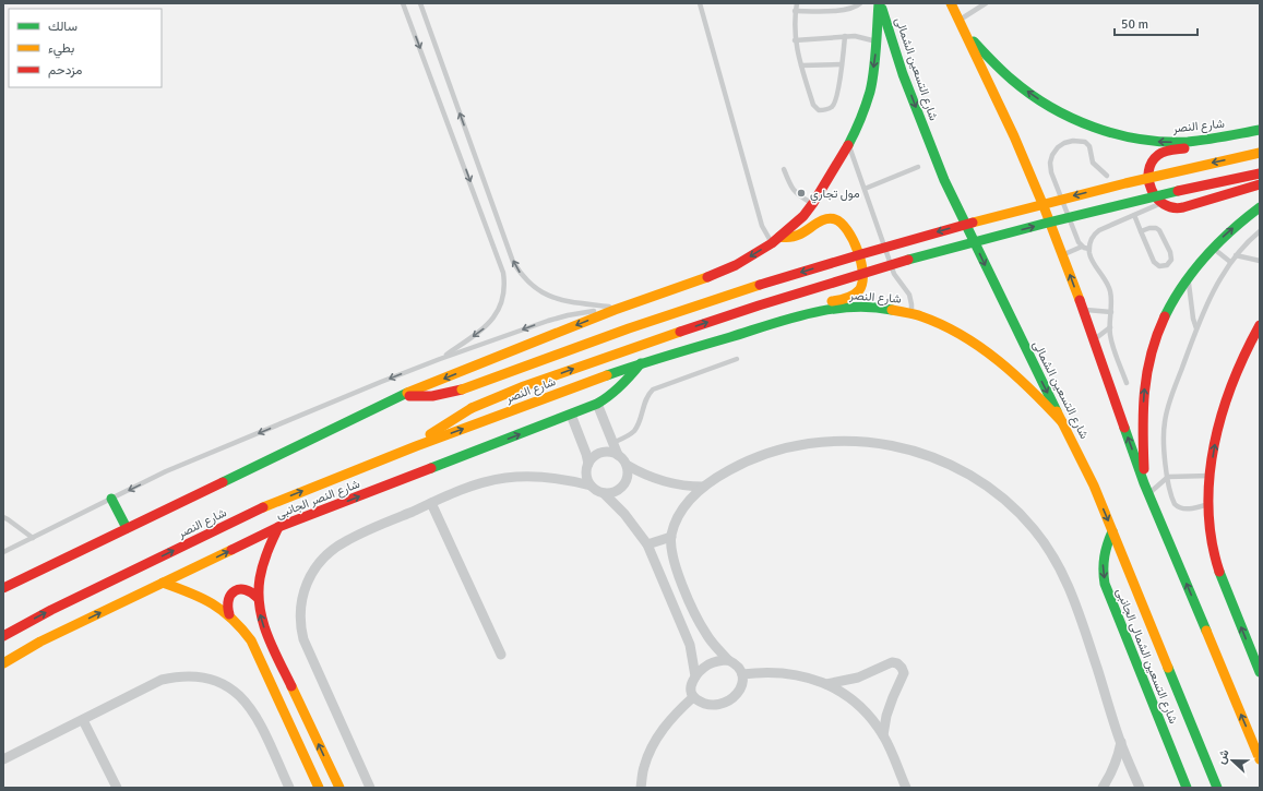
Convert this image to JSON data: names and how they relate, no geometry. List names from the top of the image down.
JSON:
{
  "streets": {
    "main road": [
      "شارع التسعين الشمالى",
      "شارع النصر",
      "شارع النصر الجانبى",
      "شارع التسعين الشمالى الجانبى"
    ]
  },
  "crossings": [
    ["شارع التسعين الشمالى", "شارع النصر"],
    ["شارع التسعين الشمالى", "شارع التسعين الشمالى الجانبى"],
    ["شارع النصر", "شارع النصر الجانبى"]
  ],
  "places": ["مول تجاري"],
  "legend": ["سالك", "بطيء", "مزدحم"],
  "scale_bar": "50 m",
  "north": "left"
}
